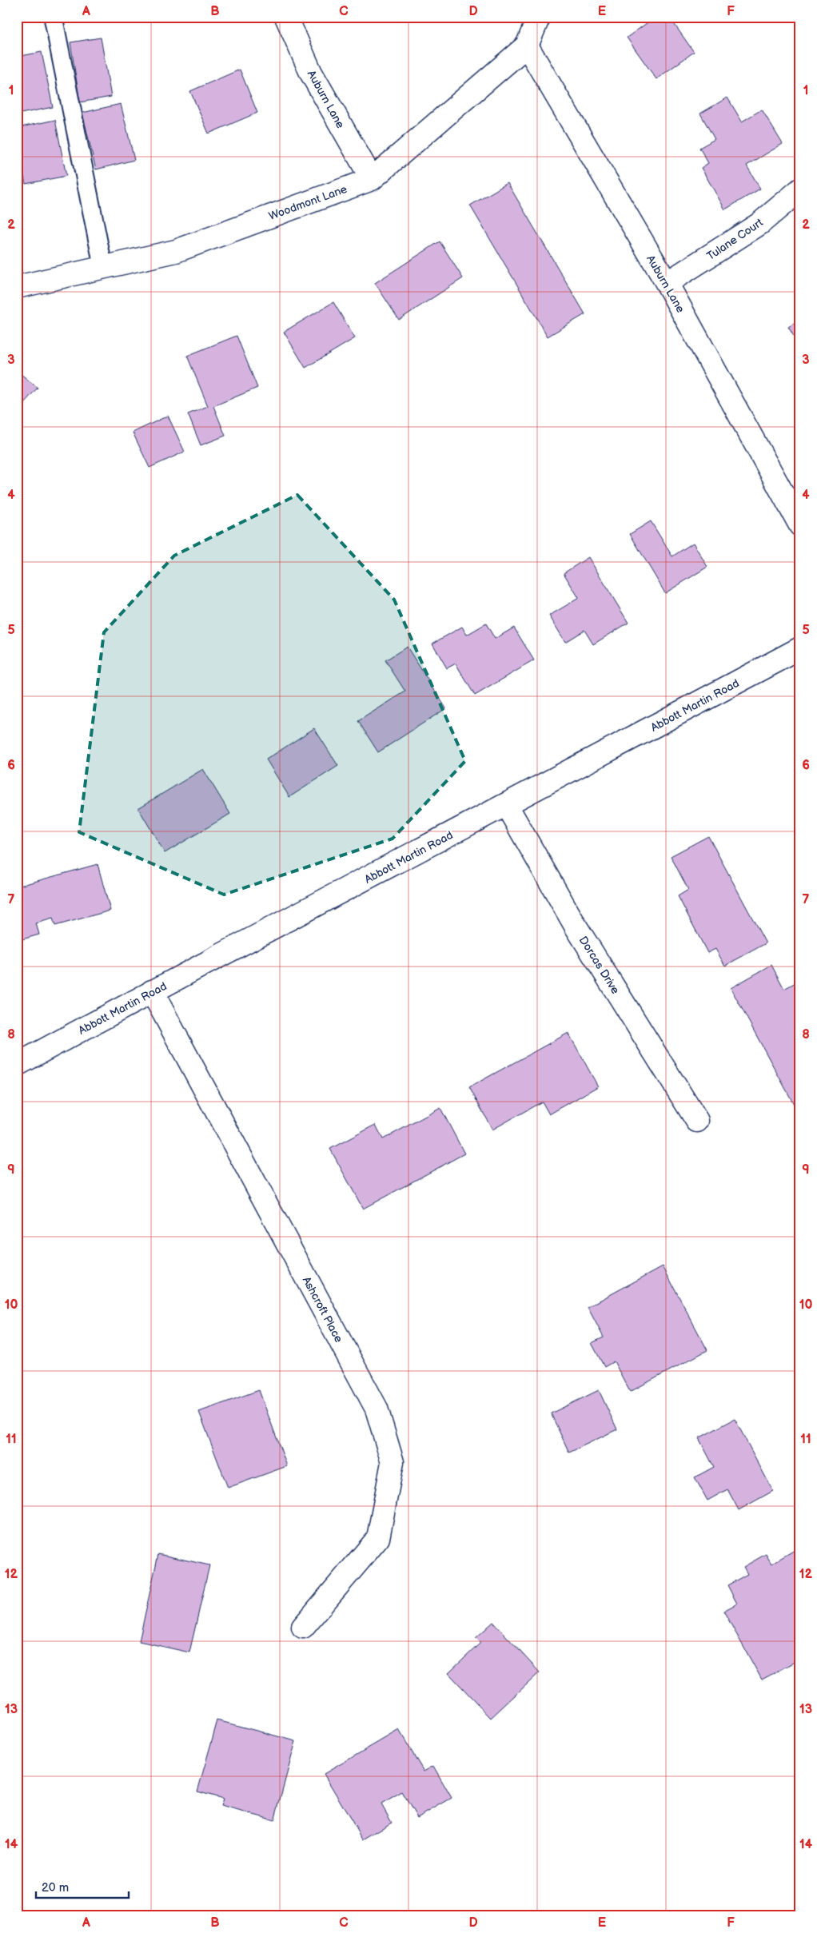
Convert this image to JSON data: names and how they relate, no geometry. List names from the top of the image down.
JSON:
{
  "streets": {
    "street": [
      "Auburn Lane",
      "Woodmont Lane",
      "Tulane Court",
      "Abbott Martin Road",
      "Dorcas Drive",
      "Ashcroft Place"
    ]
  },
  "crossings": [
    ["Auburn Lane", "Woodmont Lane"],
    ["Auburn Lane", "Tulane Court"],
    ["Abbott Martin Road", "Dorcas Drive"],
    ["Abbott Martin Road", "Ashcroft Place"]
  ],
  "scale_bar": "20 m",
  "grid": {
    "columns": [
      "A",
      "B",
      "C",
      "D",
      "E",
      "F"
    ],
    "rows": [
      "1",
      "2",
      "3",
      "4",
      "5",
      "6",
      "7",
      "8",
      "9",
      "10",
      "11",
      "12",
      "13",
      "14"
    ]
  }
}
